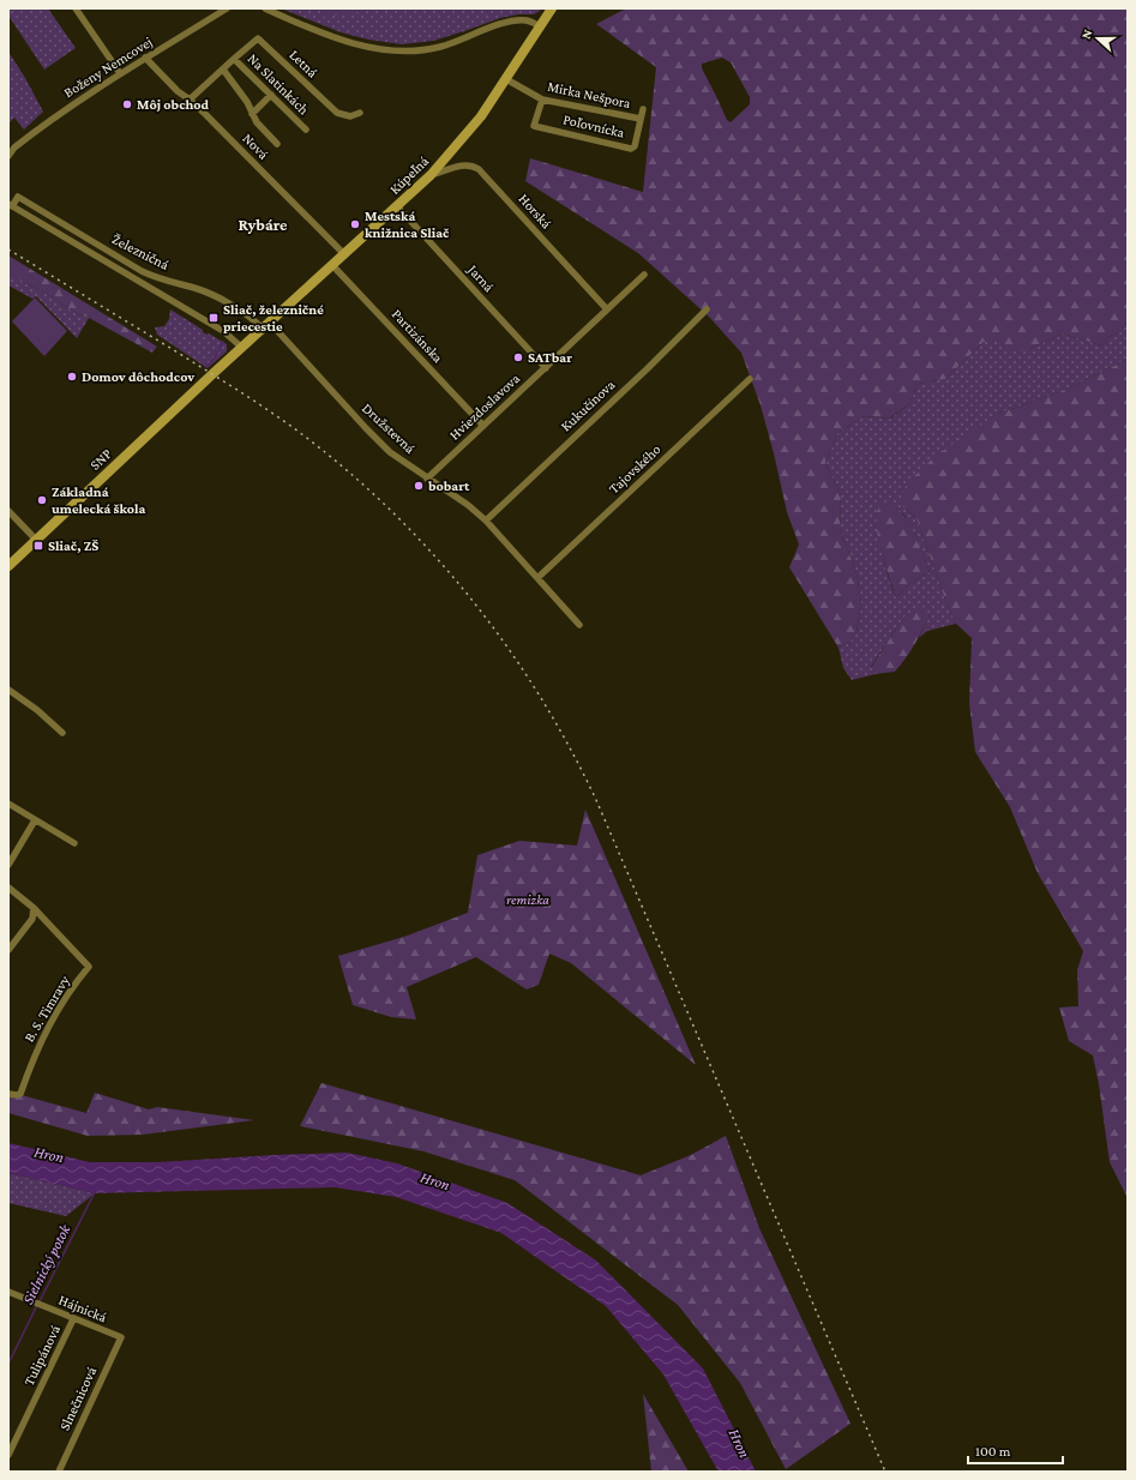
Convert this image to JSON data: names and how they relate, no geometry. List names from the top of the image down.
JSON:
{
  "streets": {
    "street": [
      "Letná",
      "Boženy Nemcovej",
      "Na Slatinkách",
      "Mirka Nešpora",
      "Poľovnícka",
      "Nová",
      "Kúpeľná",
      "Horská",
      "Železničná",
      "Jarná",
      "Partizánska",
      "Kukučínova",
      "Hviezdoslavova",
      "Družstevná",
      "SNP",
      "Tajovského",
      "B. S. Timravy",
      "Hájnická",
      "Tulipánová",
      "Slnečnicová"
    ]
  },
  "crossings": [
    ["Letná", "Na Slatinkách"],
    ["Boženy Nemcovej", "Nová"],
    ["Na Slatinkách", "Nová"],
    ["Mirka Nešpora", "Poľovnícka"],
    ["Mirka Nešpora", "Kúpeľná"],
    ["Nová", "Kúpeľná"],
    ["Kúpeľná", "Horská"],
    ["Kúpeľná", "Železničná"],
    ["Kúpeľná", "Jarná"],
    ["Kúpeľná", "Partizánska"],
    ["Kúpeľná", "Družstevná"],
    ["Kúpeľná", "SNP"],
    ["Horská", "Hviezdoslavova"],
    ["Železničná", "Družstevná"],
    ["Jarná", "Hviezdoslavova"],
    ["Partizánska", "Hviezdoslavova"],
    ["Kukučínova", "Družstevná"],
    ["Hviezdoslavova", "Družstevná"],
    ["Družstevná", "Tajovského"],
    ["Hájnická", "Tulipánová"],
    ["Hájnická", "Slnečnicová"]
  ],
  "districts": ["Rybáre"],
  "water": ["Hron", "Sielnický potok"],
  "parks": ["remizka"],
  "places": {
    "other": [
      "Môj obchod",
      "Mestská knižnica Sliač",
      "SATbar",
      "Domov dôchodcov",
      "bobart",
      "Základná umelecká škola"
    ],
    "transit": ["Sliač, železničné priecestie", "Sliač, ZŠ"]
  },
  "scale_bar": "100 m",
  "north": "left"
}
